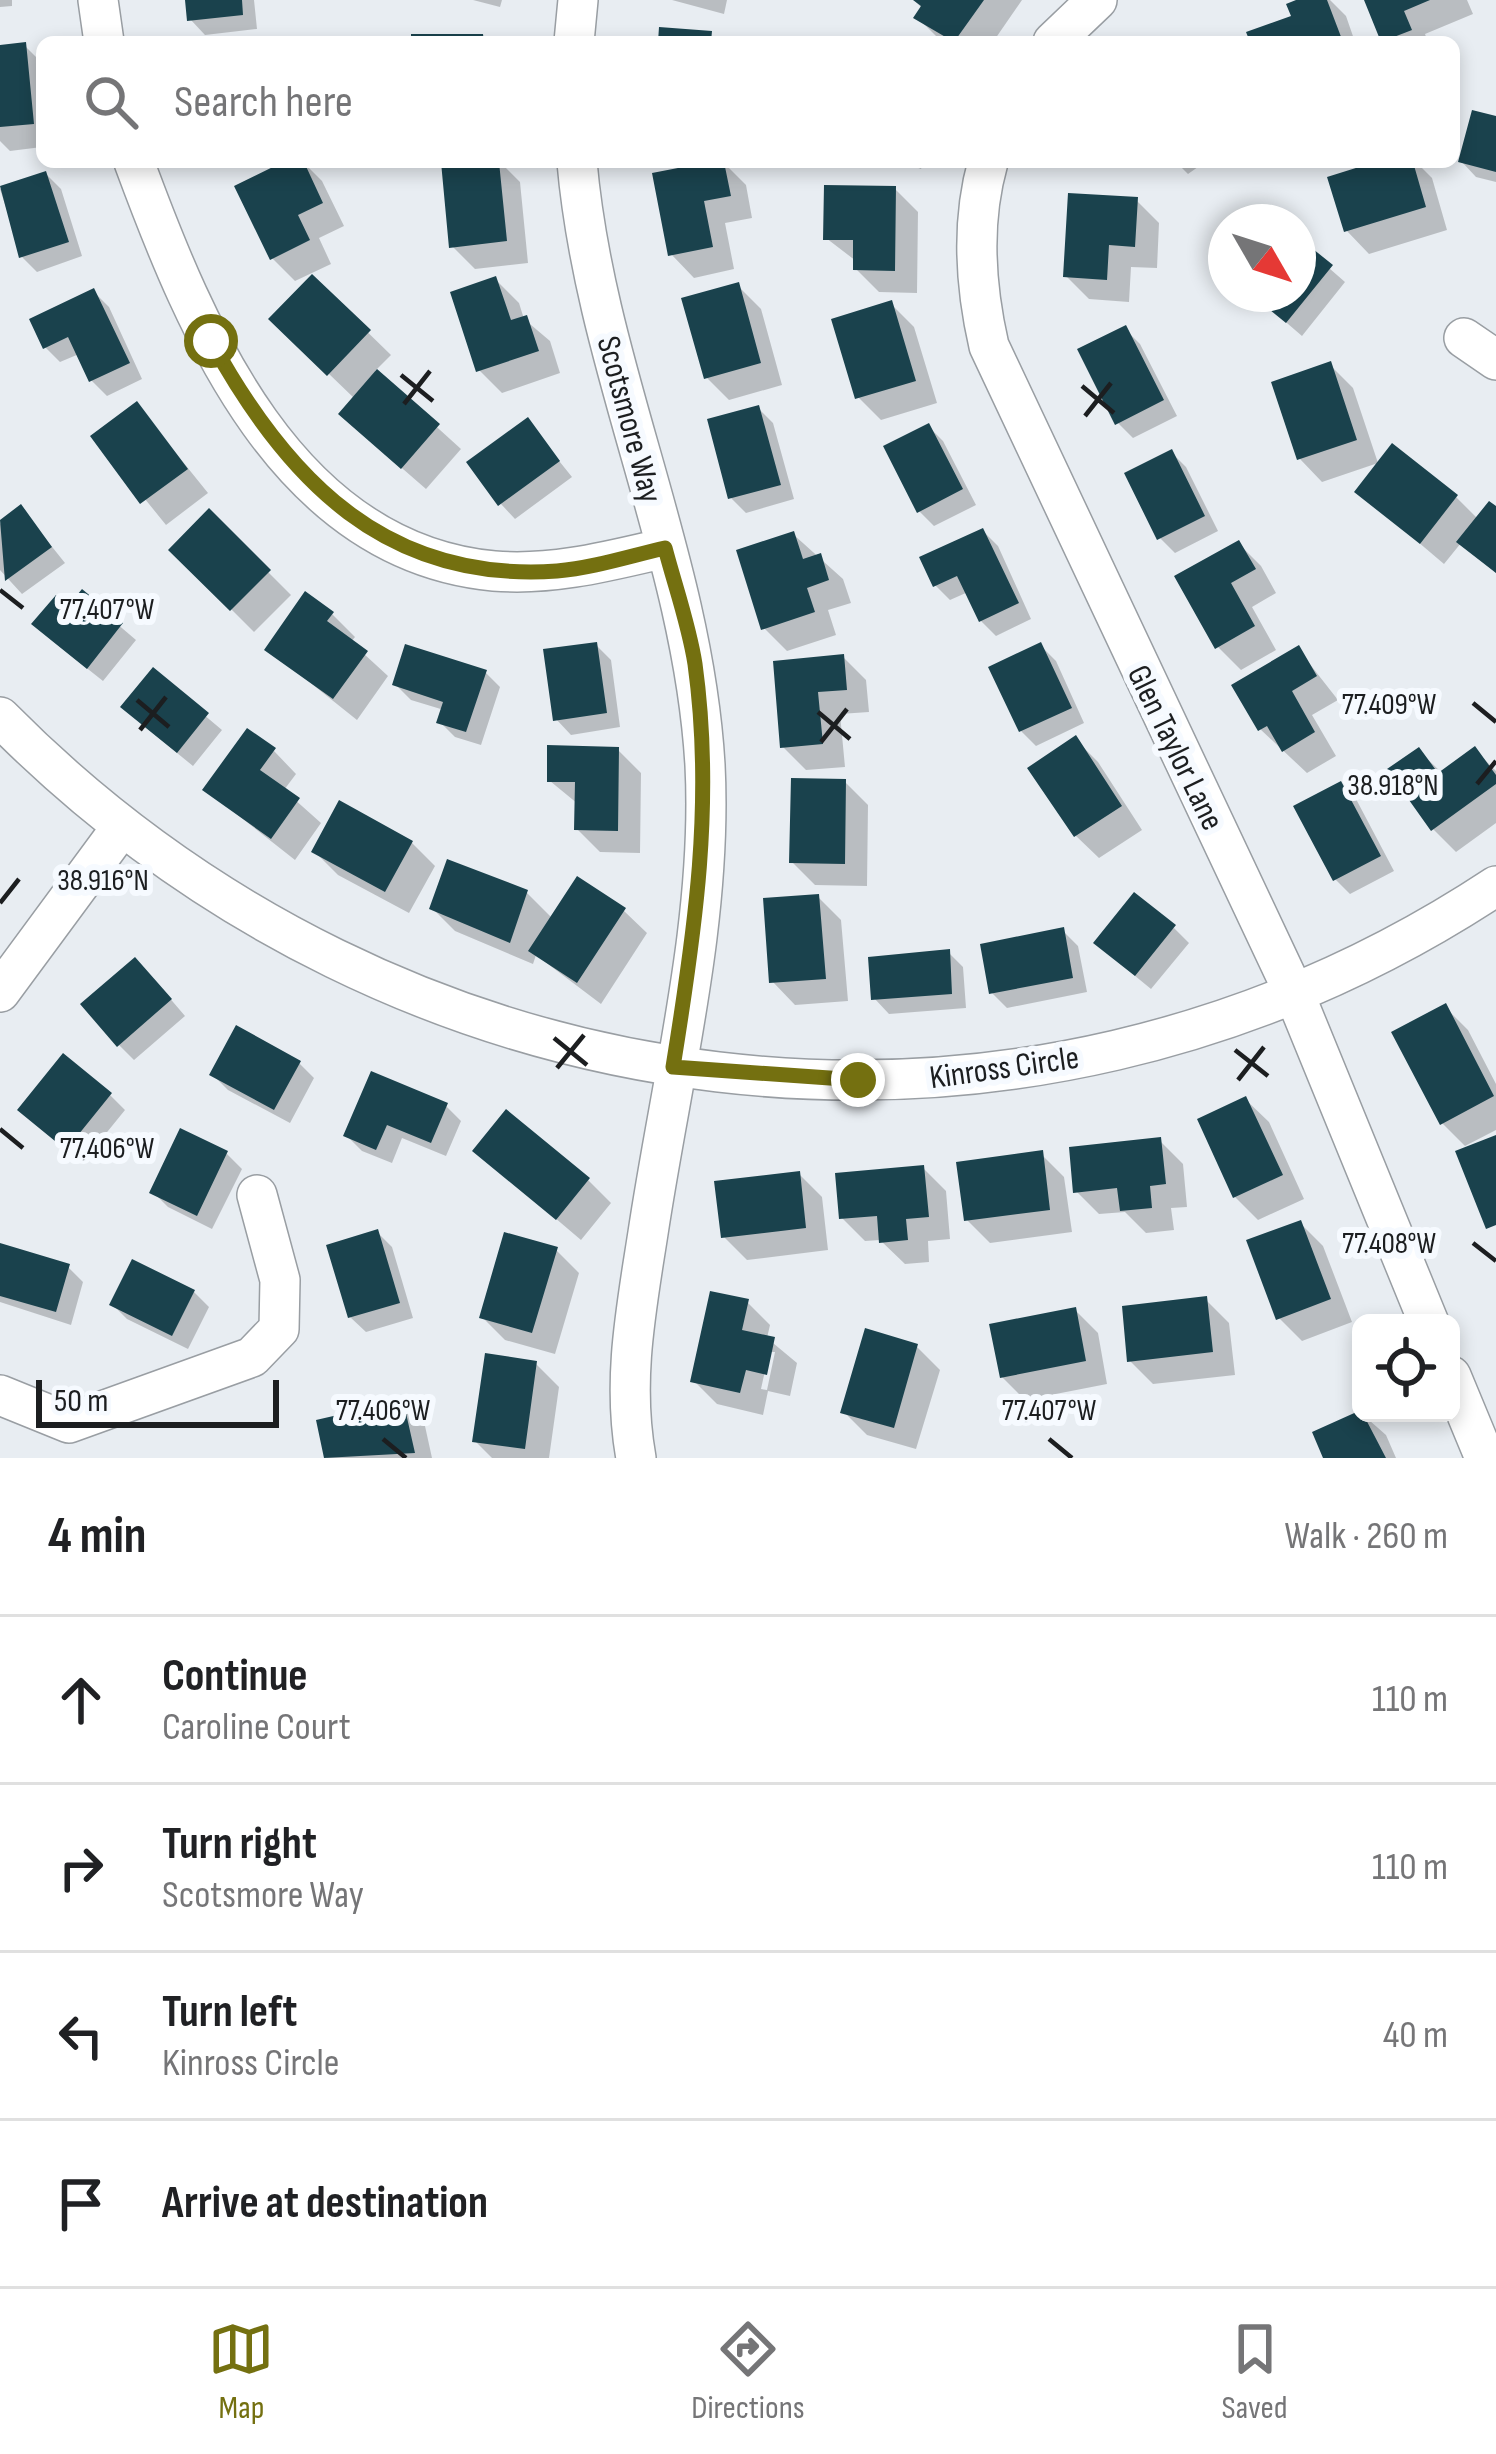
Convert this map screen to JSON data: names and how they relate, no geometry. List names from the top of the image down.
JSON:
{
  "streets": {
    "street": ["Scotsmore Way", "Glen Taylor Lane", "Kinross Circle"]
  },
  "crossings": [
    ["Scotsmore Way", "Kinross Circle"],
    ["Glen Taylor Lane", "Kinross Circle"]
  ],
  "scale_bar": "50 m",
  "north": "bottom right",
  "page": {
    "search": "Search here",
    "scale": "50 m",
    "heading": ["4 min", "Walk · 260 m"],
    "list": [
      ["Continue", "Caroline Court", "110 m"],
      ["Turn right", "Scotsmore Way", "110 m"],
      ["Turn left", "Kinross Circle", "40 m"],
      "Arrive at destination"
    ],
    "nav": ["Map", "Directions", "Saved"]
  },
  "coordinates": [
    "77.407°W",
    "77.409°W",
    "38.918°N",
    "38.916°N",
    "77.406°W",
    "77.408°W"
  ]
}
